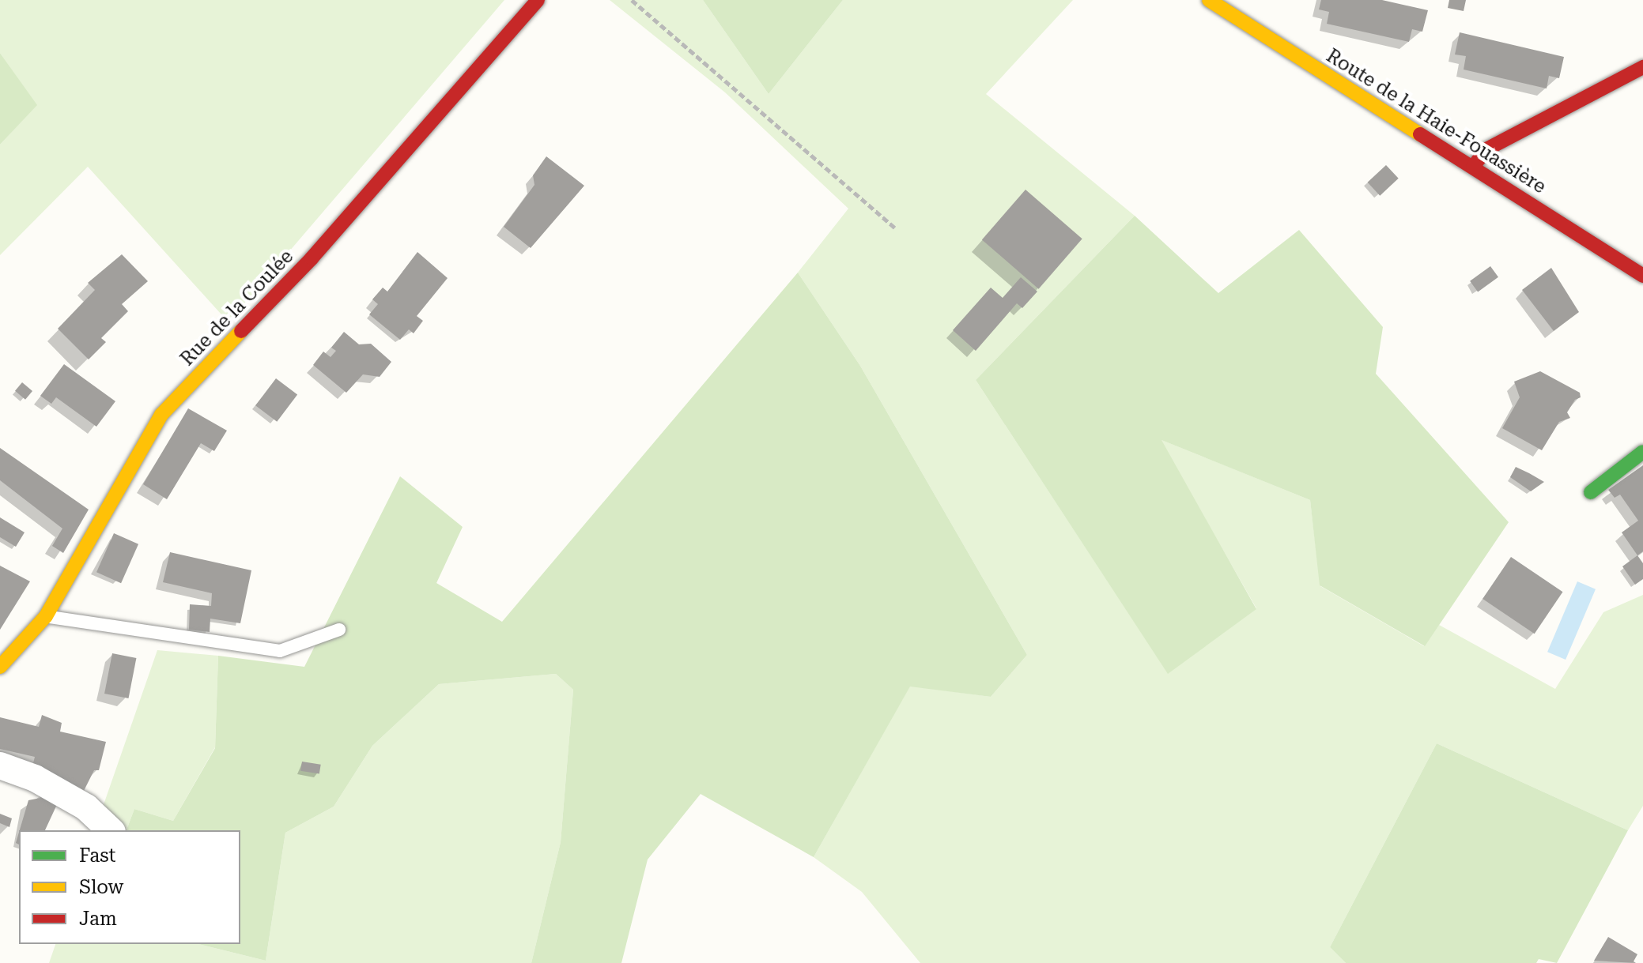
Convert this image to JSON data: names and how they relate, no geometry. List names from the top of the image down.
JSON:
{
  "streets": {
    "street": ["Route de la Haie-Fouassière", "Rue de la Coulée"]
  },
  "legend": ["Fast", "Slow", "Jam"]
}
